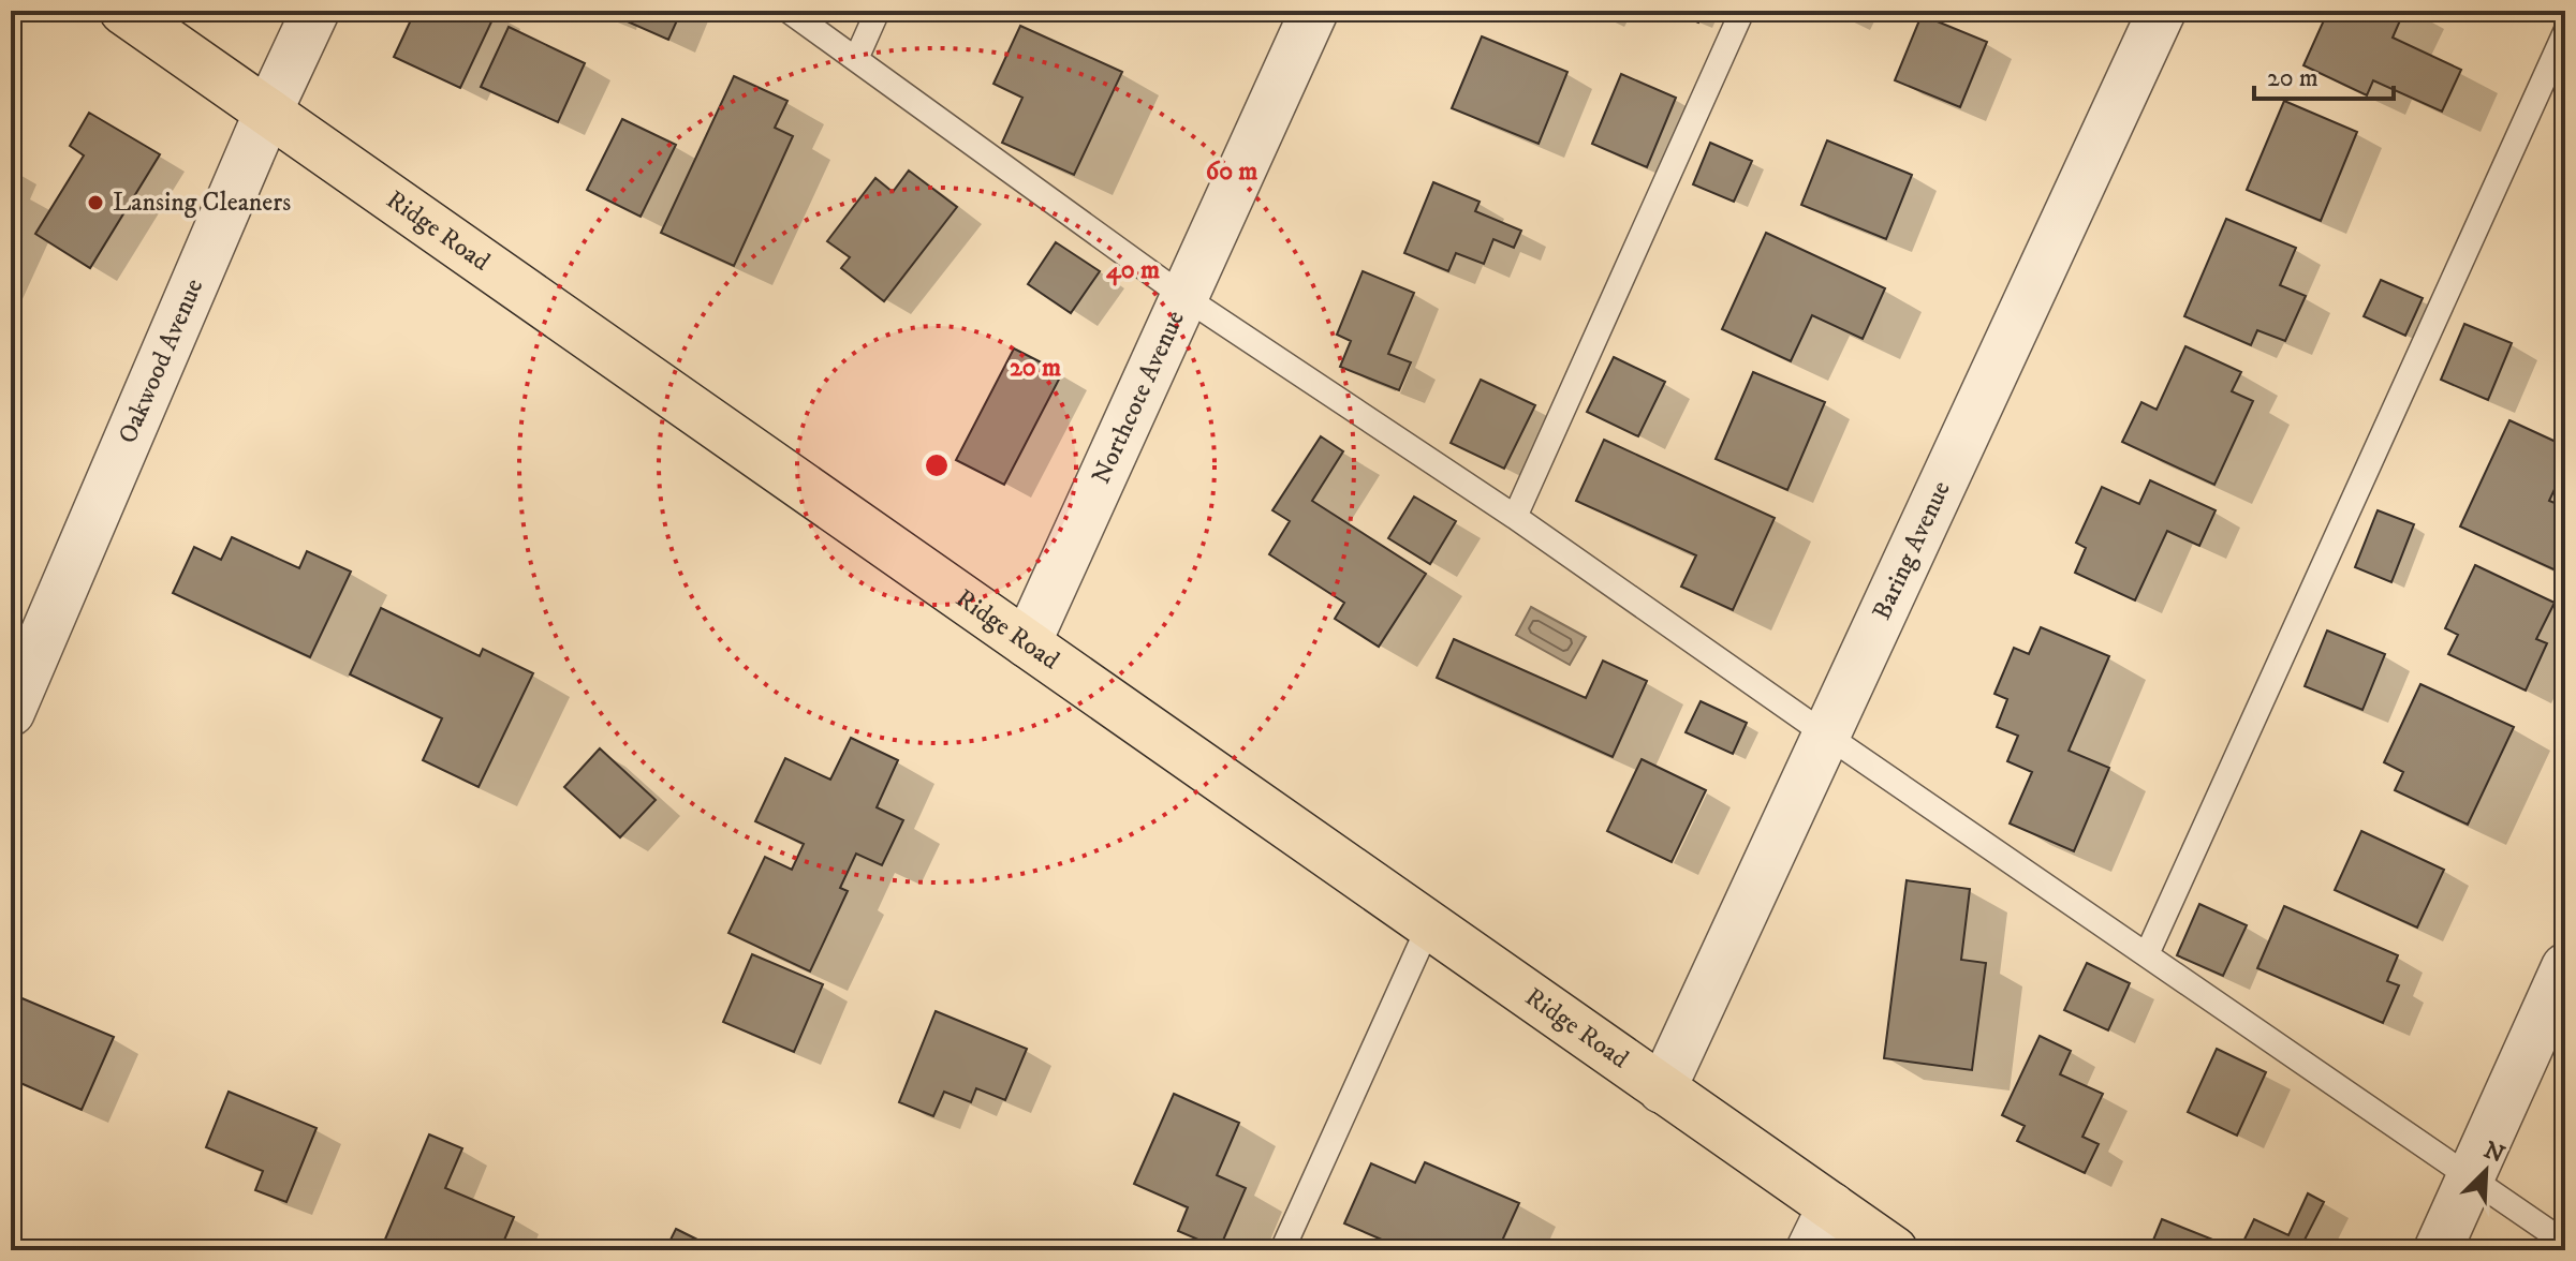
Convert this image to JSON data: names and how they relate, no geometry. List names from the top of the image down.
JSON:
{
  "streets": {
    "main road": ["Ridge Road"],
    "street": ["Oakwood Avenue", "Northcote Avenue", "Baring Avenue"]
  },
  "crossings": [
    ["Ridge Road", "Oakwood Avenue"],
    ["Ridge Road", "Northcote Avenue"],
    ["Ridge Road", "Baring Avenue"]
  ],
  "places": ["Lansing Cleaners"],
  "scale_bar": "20 m",
  "north": "top right",
  "rings": ["60 m", "40 m", "20 m"]
}
